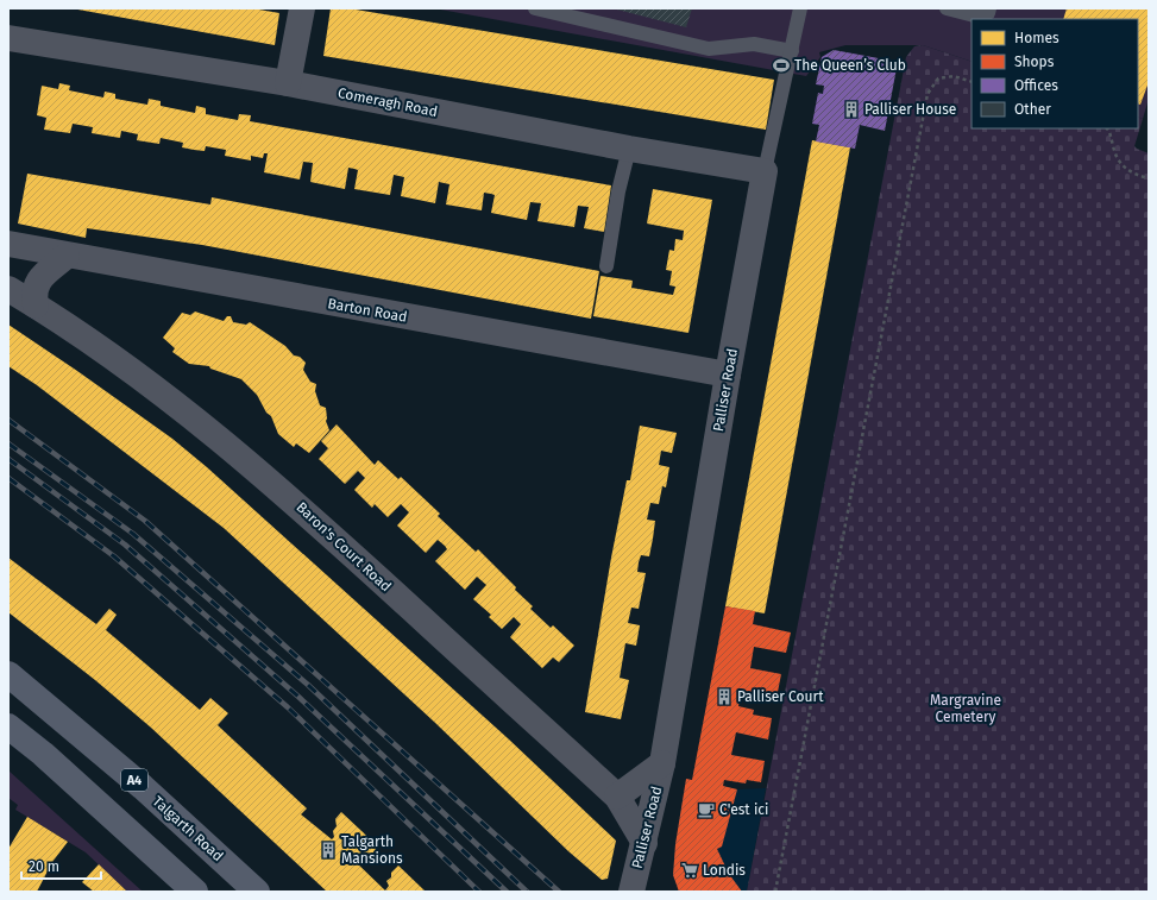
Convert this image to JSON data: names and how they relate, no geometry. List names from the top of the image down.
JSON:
{
  "streets": {
    "highway": ["A4", "Talgarth Road"],
    "street": [
      "Comeragh Road",
      "Barton Road",
      "Palliser Road",
      "Baron's Court Road"
    ]
  },
  "crossings": [
    ["Comeragh Road", "Palliser Road"],
    ["Barton Road", "Palliser Road"],
    ["Palliser Road", "Baron's Court Road"]
  ],
  "parks": ["Margravine Cemetery"],
  "places": {
    "sports": ["The Queen’s Club"],
    "building": ["Palliser House", "Palliser Court", "Talgarth Mansions"],
    "cafe": ["C'est ici"],
    "supermarket": ["Londis"]
  },
  "legend": [
    "Homes",
    "Shops",
    "Offices",
    "Other"
  ],
  "scale_bar": "20 m"
}
